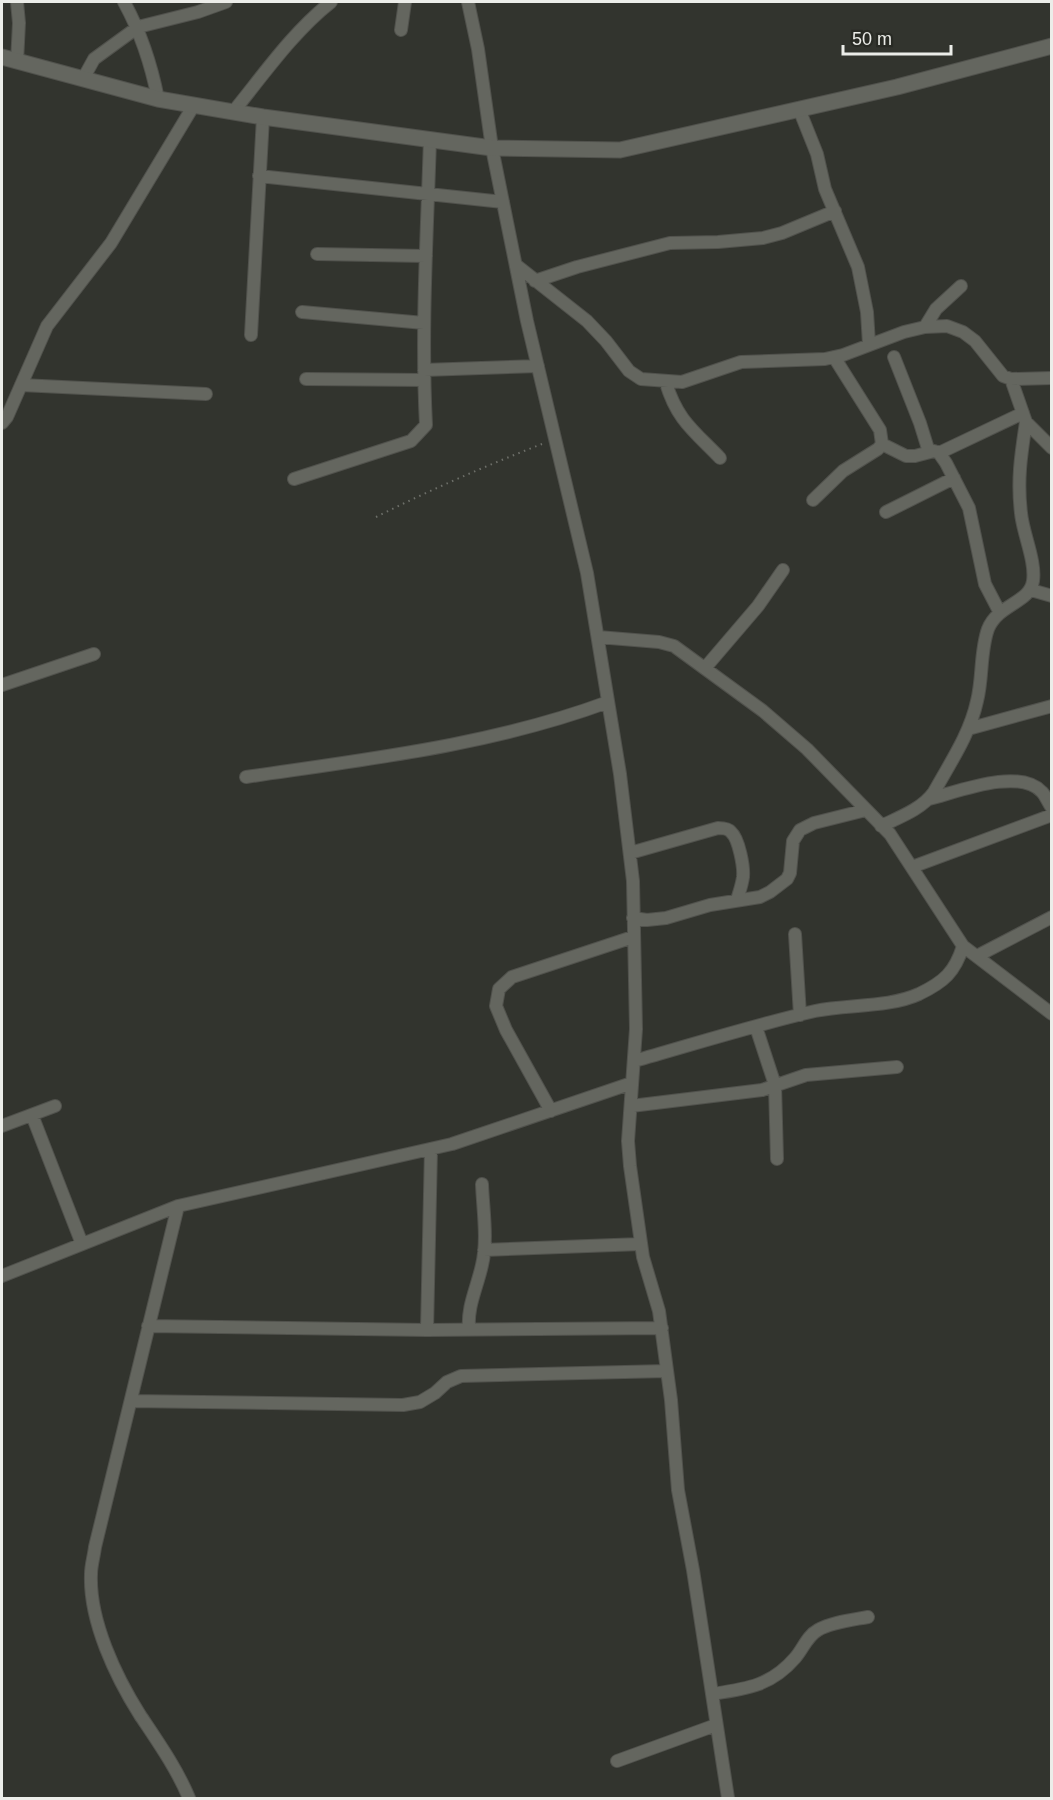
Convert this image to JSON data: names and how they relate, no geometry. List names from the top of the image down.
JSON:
{
  "scale_bar": "50 m"
}
